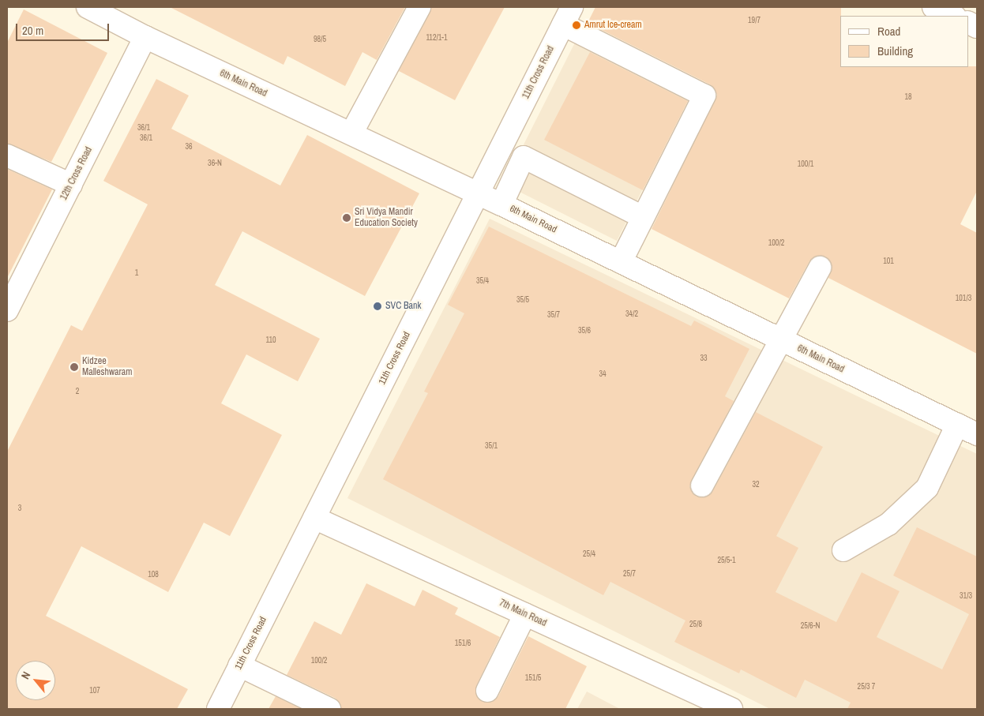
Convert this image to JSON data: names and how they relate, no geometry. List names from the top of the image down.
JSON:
{
  "streets": {
    "street": [
      "11th Cross Road",
      "6th Main Road",
      "12th Cross Road",
      "7th Main Road"
    ]
  },
  "crossings": [
    ["11th Cross Road", "6th Main Road"],
    ["11th Cross Road", "7th Main Road"],
    ["6th Main Road", "12th Cross Road"]
  ],
  "places": [
    "Amrut Ice-cream",
    "Sri Vidya Mandir Education Society",
    "SVC Bank",
    "Kidzee Malleshwaram"
  ],
  "house_numbers": [
    "19/7",
    "112/1-1",
    "98/5",
    "18",
    "36/1",
    "36/1",
    "36",
    "36-N",
    "100/1",
    "100/2",
    "101",
    "1",
    "35/4",
    "101/3",
    "35/5",
    "34/2",
    "35/7",
    "35/6",
    "110",
    "33",
    "34",
    "2",
    "35/1",
    "32",
    "3",
    "25/4",
    "25/5-1",
    "25/7",
    "108",
    "31/3",
    "25/8",
    "25/6-N",
    "151/6",
    "100/2",
    "151/5",
    "25/3 7",
    "107"
  ],
  "legend": ["Road", "Building"],
  "scale_bar": "20 m",
  "north": "top left"
}
